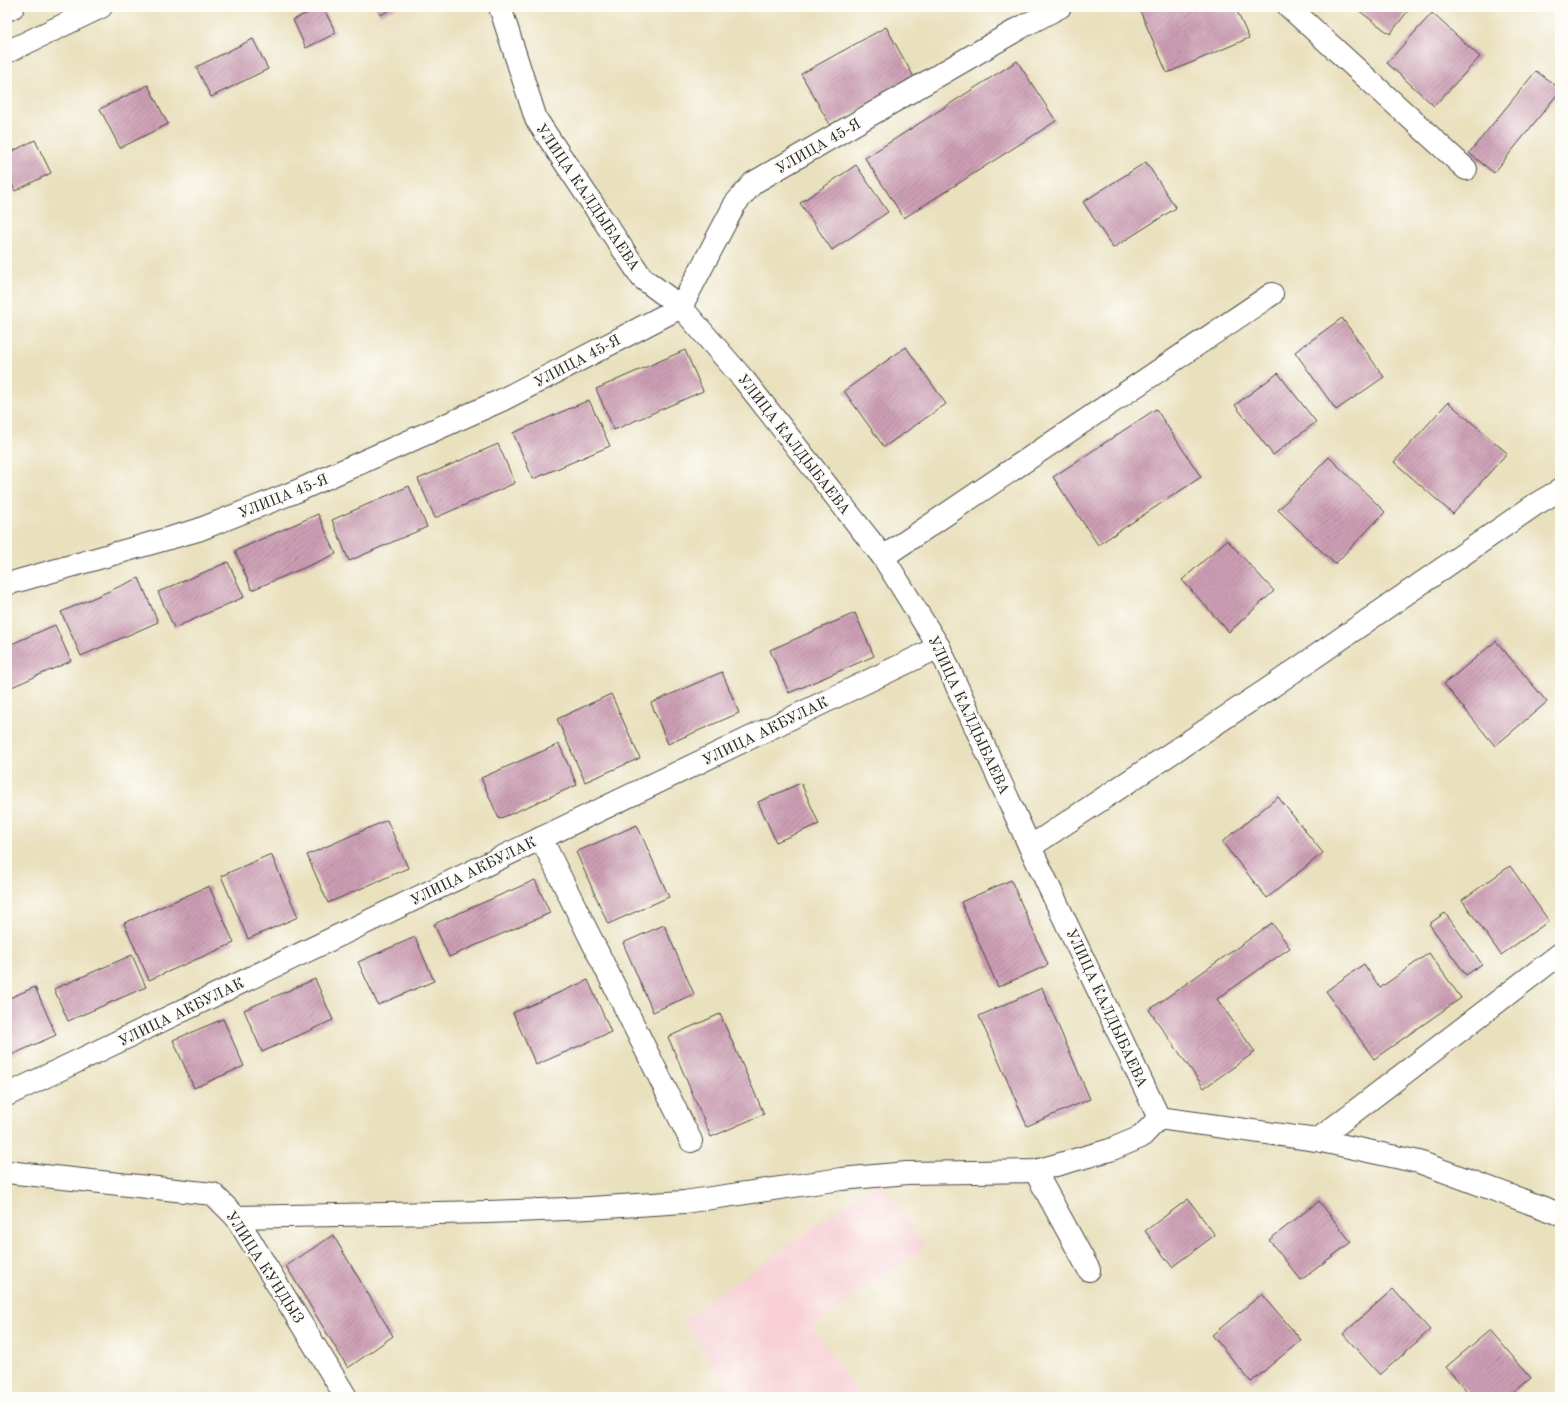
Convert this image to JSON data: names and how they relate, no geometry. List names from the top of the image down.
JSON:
{
  "streets": {
    "street": [
      "УЛИЦА 45-Я",
      "УЛИЦА КАЛДЫБАЕВА",
      "УЛИЦА АКБУЛАК",
      "УЛИЦА КУНДЫЗ"
    ]
  },
  "crossings": [
    ["УЛИЦА 45-Я", "УЛИЦА КАЛДЫБАЕВА"],
    ["УЛИЦА КАЛДЫБАЕВА", "УЛИЦА АКБУЛАК"]
  ]
}
